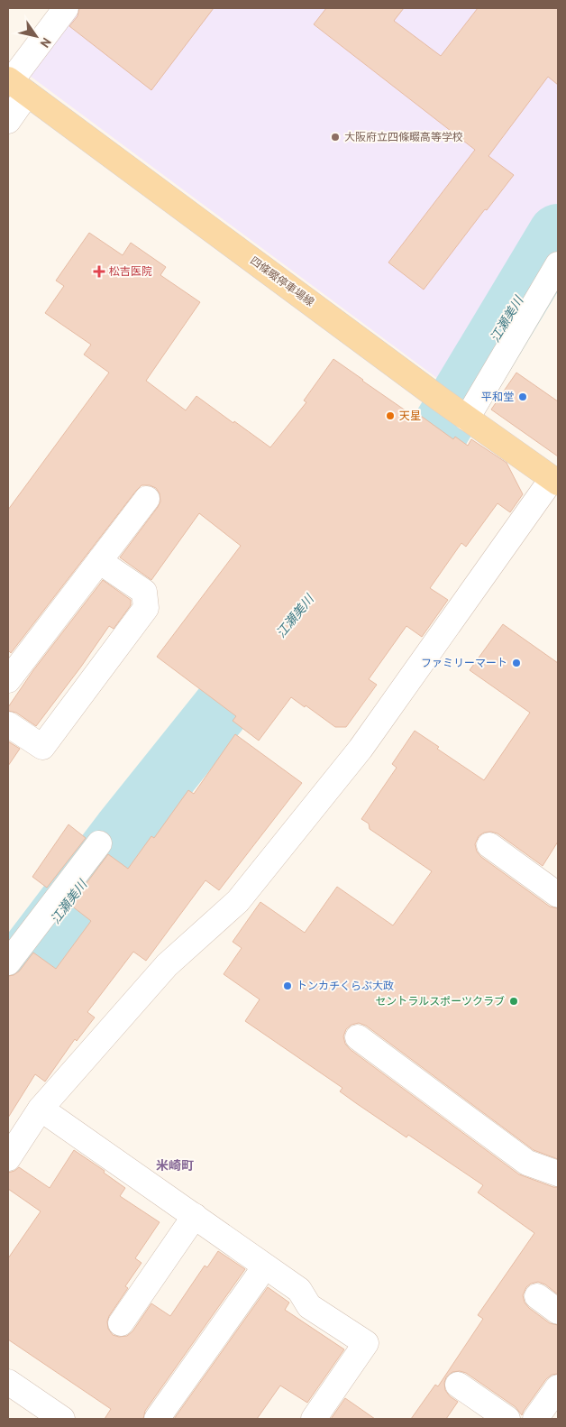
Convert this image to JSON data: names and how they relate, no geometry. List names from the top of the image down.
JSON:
{
  "streets": {
    "main road": ["四條畷停車場線"]
  },
  "districts": ["米崎町"],
  "water": ["江瀬美川"],
  "places": {
    "other": [
      "大阪府立四條畷高等学校",
      "平和堂",
      "天星",
      "ファミリーマート",
      "トンカチくらぶ大政",
      "セントラルスポーツクラブ"
    ],
    "health": ["松吉医院"]
  },
  "north": "bottom right"
}
